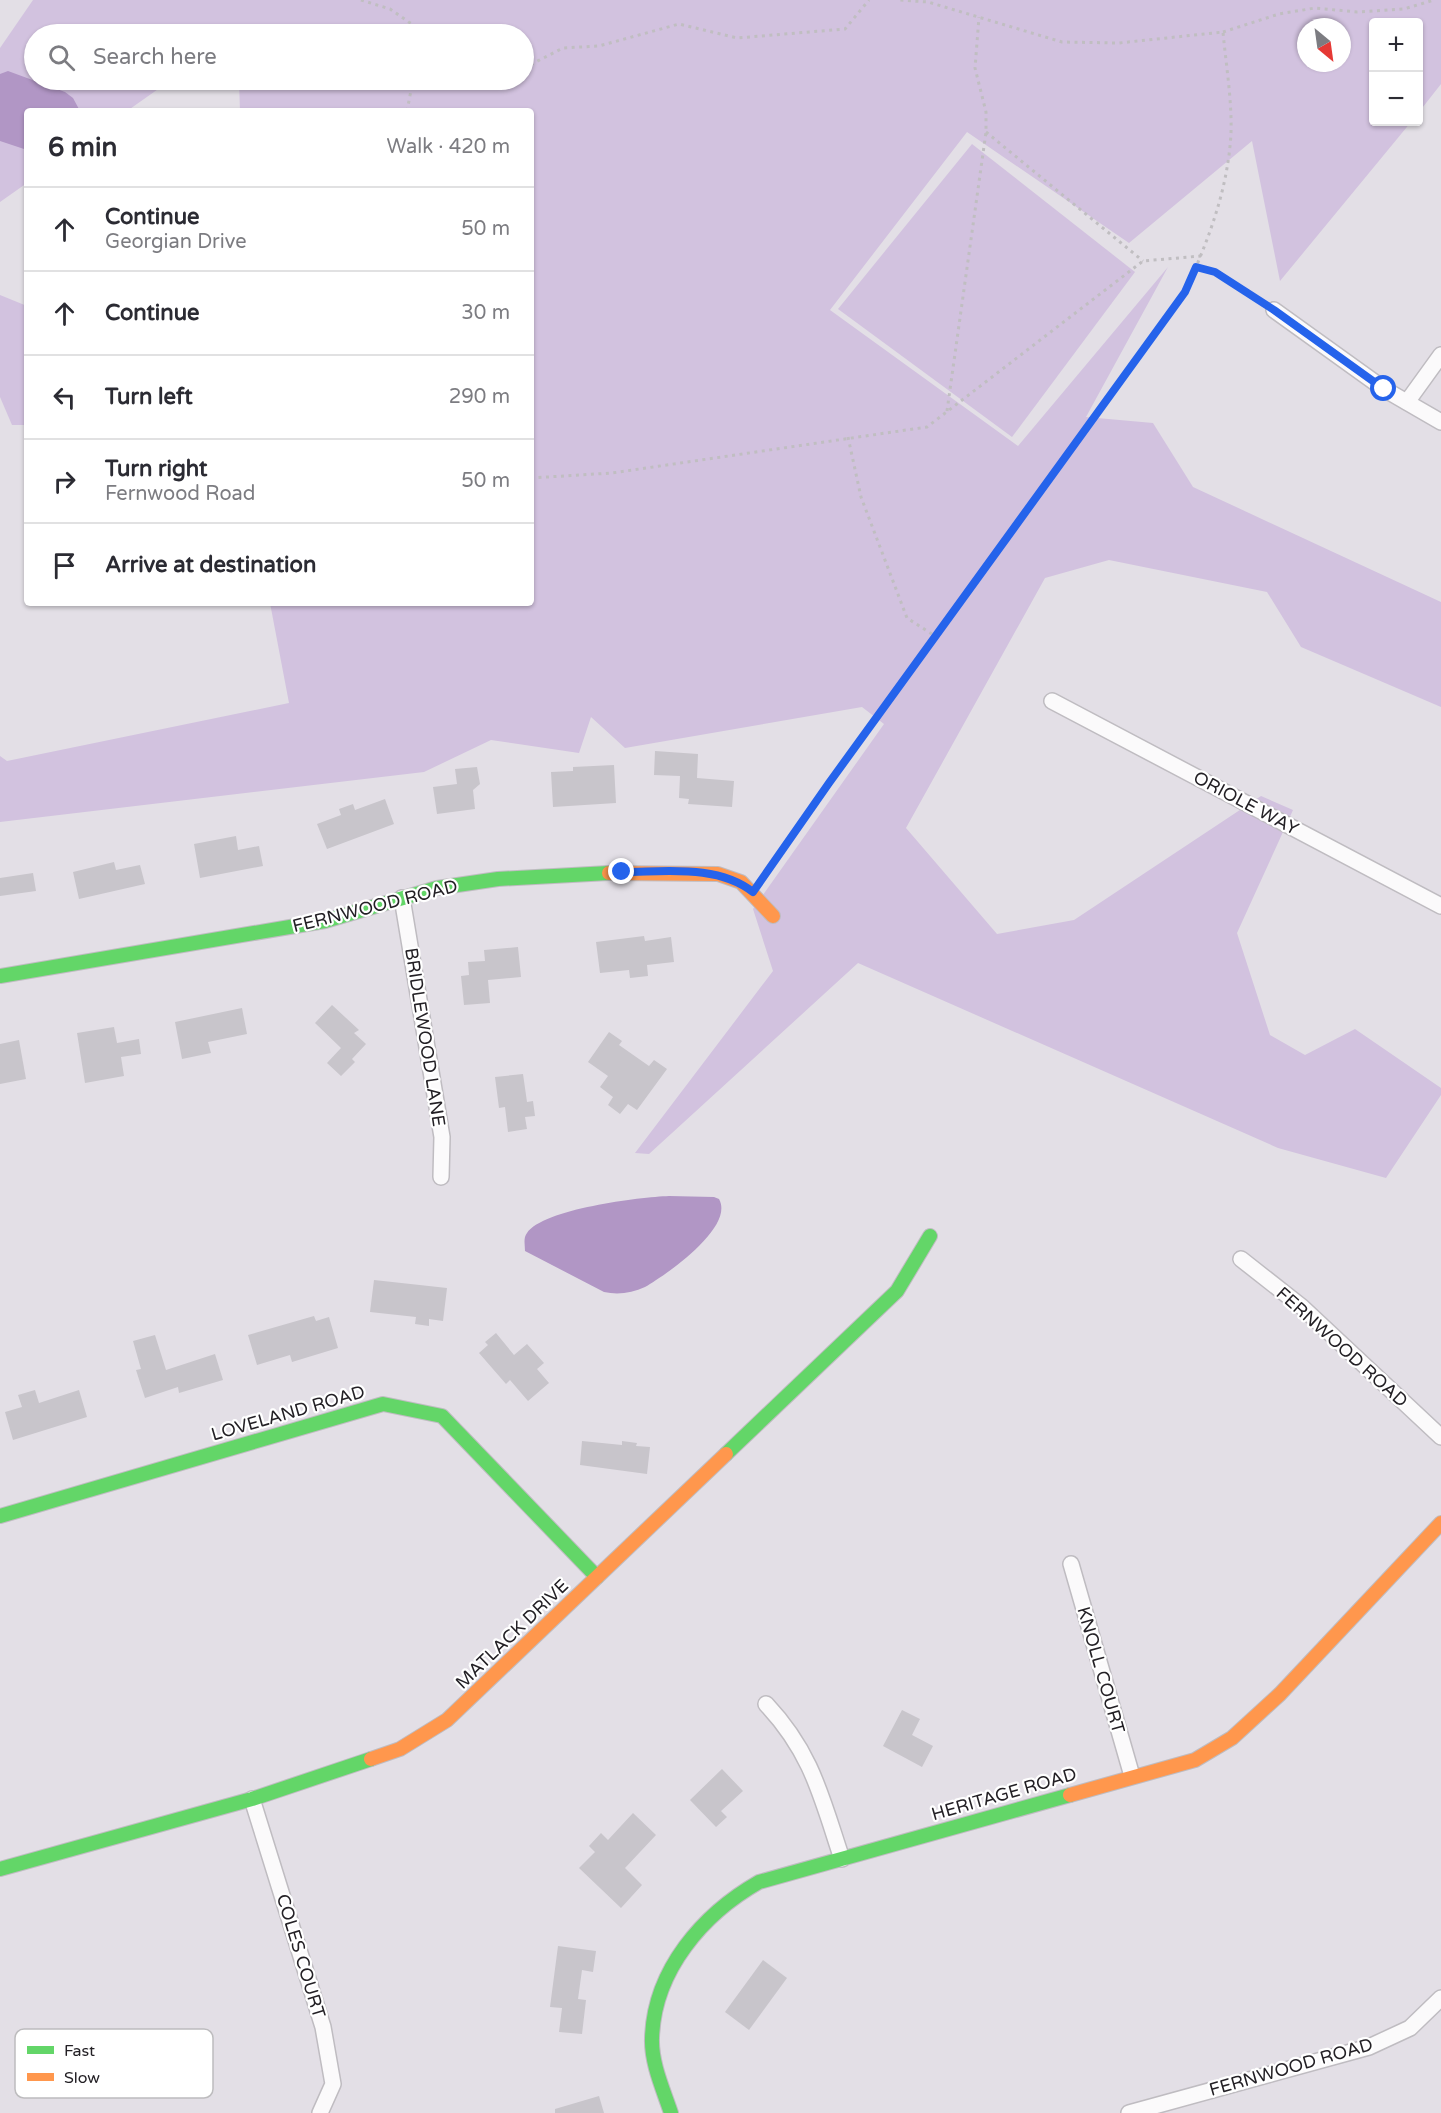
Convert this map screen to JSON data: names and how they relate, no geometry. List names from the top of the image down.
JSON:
{
  "streets": {
    "street": [
      "ORIOLE WAY",
      "FERNWOOD ROAD",
      "BRIDLEWOOD LANE",
      "LOVELAND ROAD",
      "MATLACK DRIVE",
      "KNOLL COURT",
      "HERITAGE ROAD",
      "COLES COURT"
    ]
  },
  "crossings": [
    ["FERNWOOD ROAD", "BRIDLEWOOD LANE"],
    ["LOVELAND ROAD", "MATLACK DRIVE"],
    ["MATLACK DRIVE", "COLES COURT"],
    ["KNOLL COURT", "HERITAGE ROAD"]
  ],
  "legend": ["Fast", "Slow"],
  "north": "bottom right",
  "page": {
    "map_buttons": ["+", "−"],
    "search": "Search here",
    "heading": ["6 min", "Walk · 420 m"],
    "list": [
      ["Continue", "Georgian Drive", "50 m"],
      ["Continue", "30 m"],
      ["Turn left", "290 m"],
      ["Turn right", "Fernwood Road", "50 m"],
      "Arrive at destination"
    ]
  }
}
